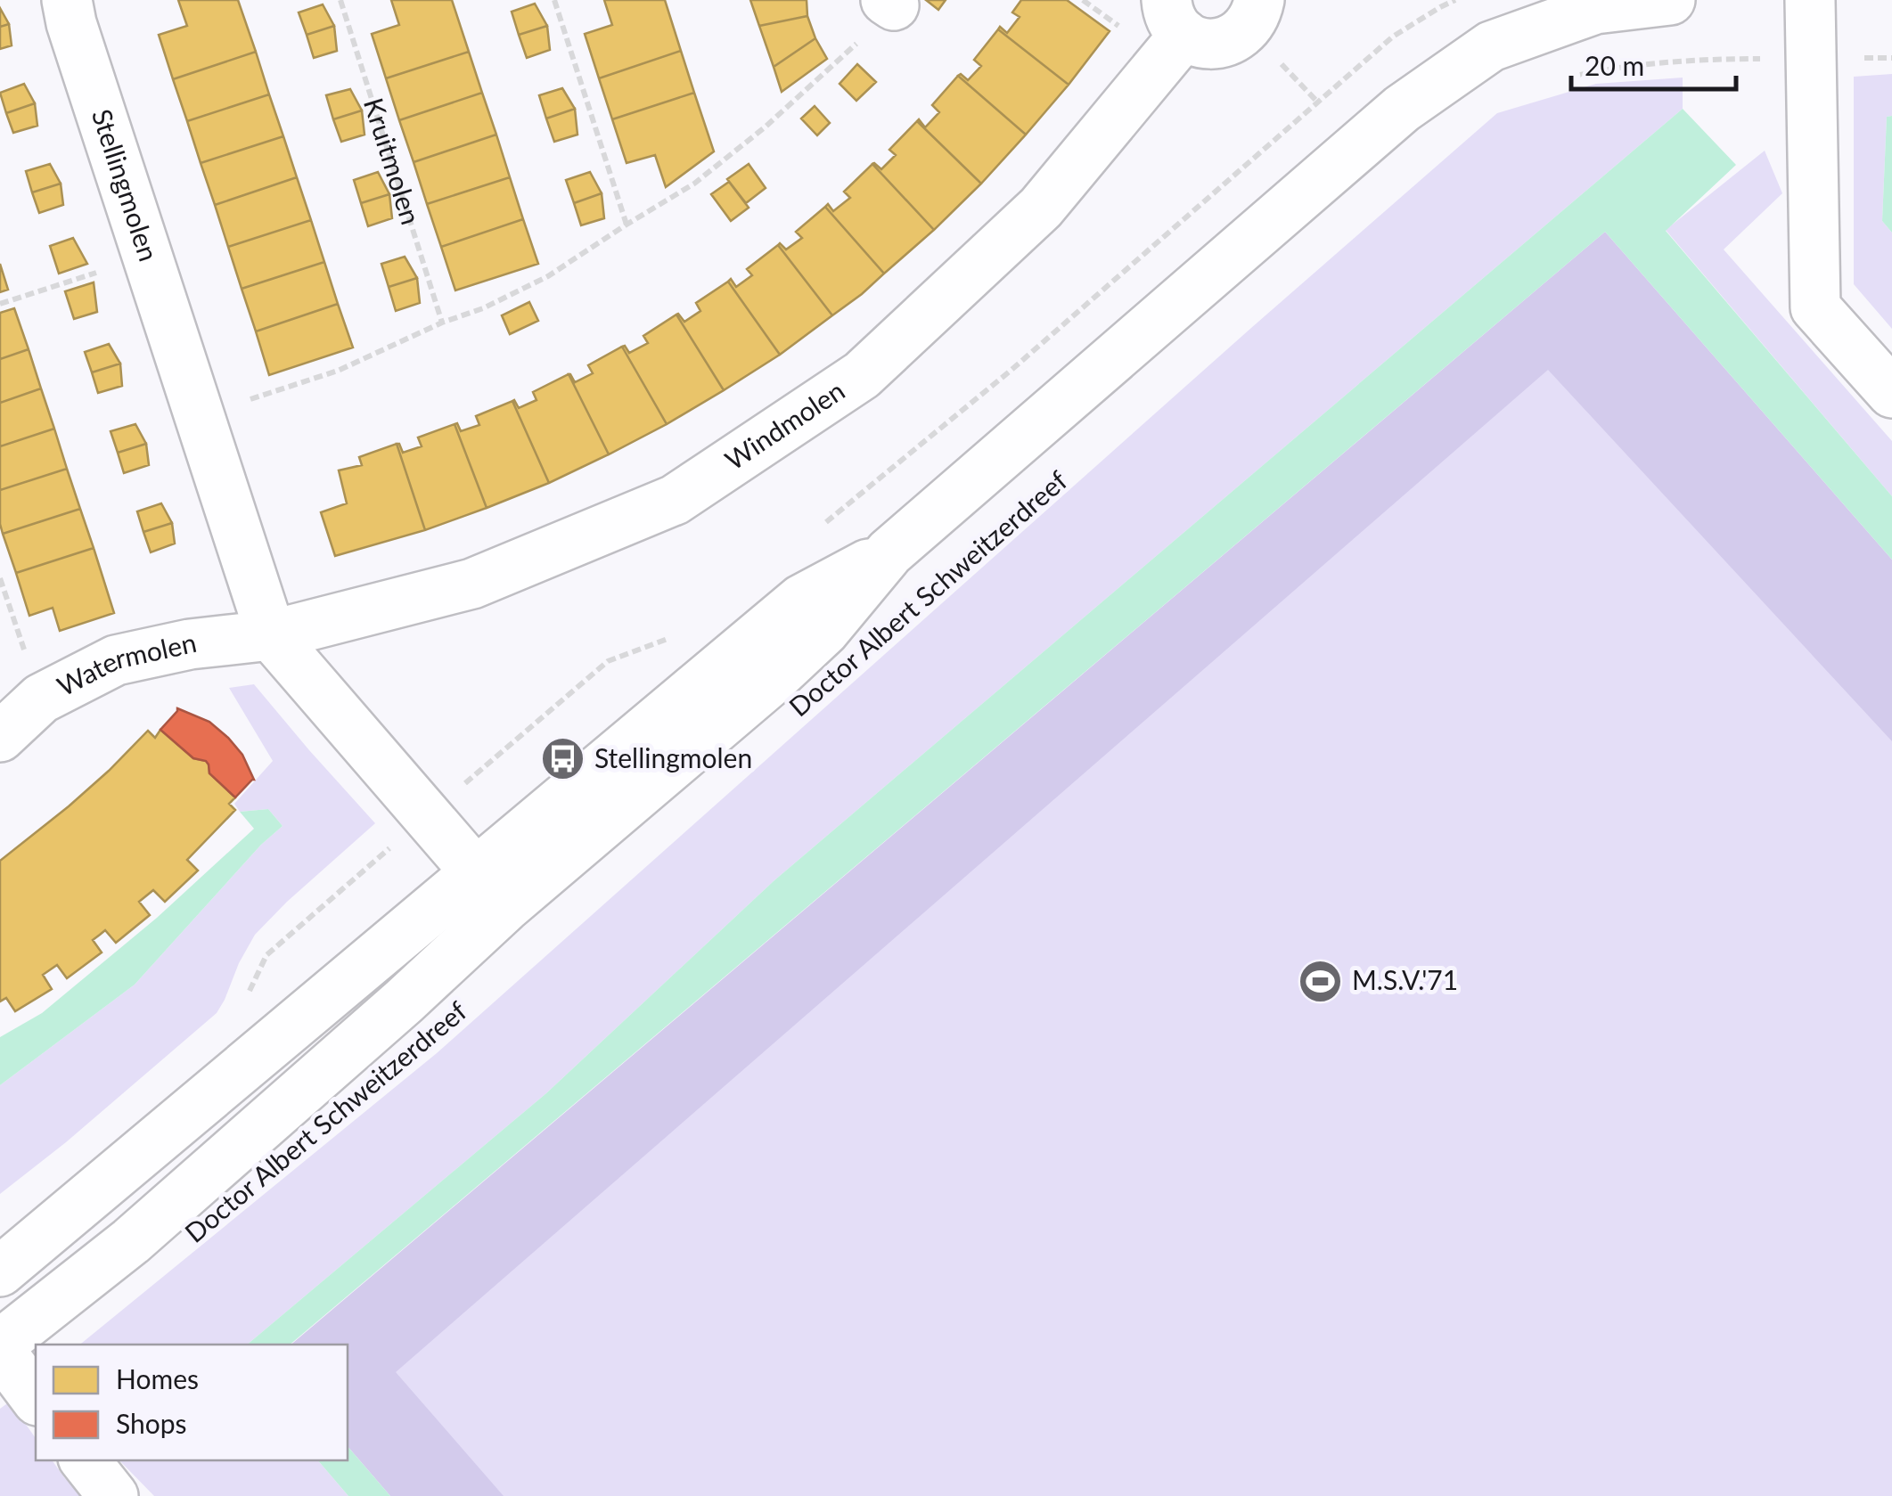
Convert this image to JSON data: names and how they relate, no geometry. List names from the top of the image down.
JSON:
{
  "streets": {
    "street": [
      "Stellingmolen",
      "Windmolen",
      "Doctor Albert Schweitzerdreef",
      "Watermolen"
    ],
    "path": ["Kruitmolen"]
  },
  "crossings": [
    ["Stellingmolen", "Windmolen"],
    ["Stellingmolen", "Doctor Albert Schweitzerdreef"],
    ["Stellingmolen", "Watermolen"],
    ["Windmolen", "Watermolen"]
  ],
  "places": {
    "bus stop": ["Stellingmolen"],
    "sports": ["M.S.V.'71"]
  },
  "legend": ["Homes", "Shops"],
  "scale_bar": "20 m"
}
